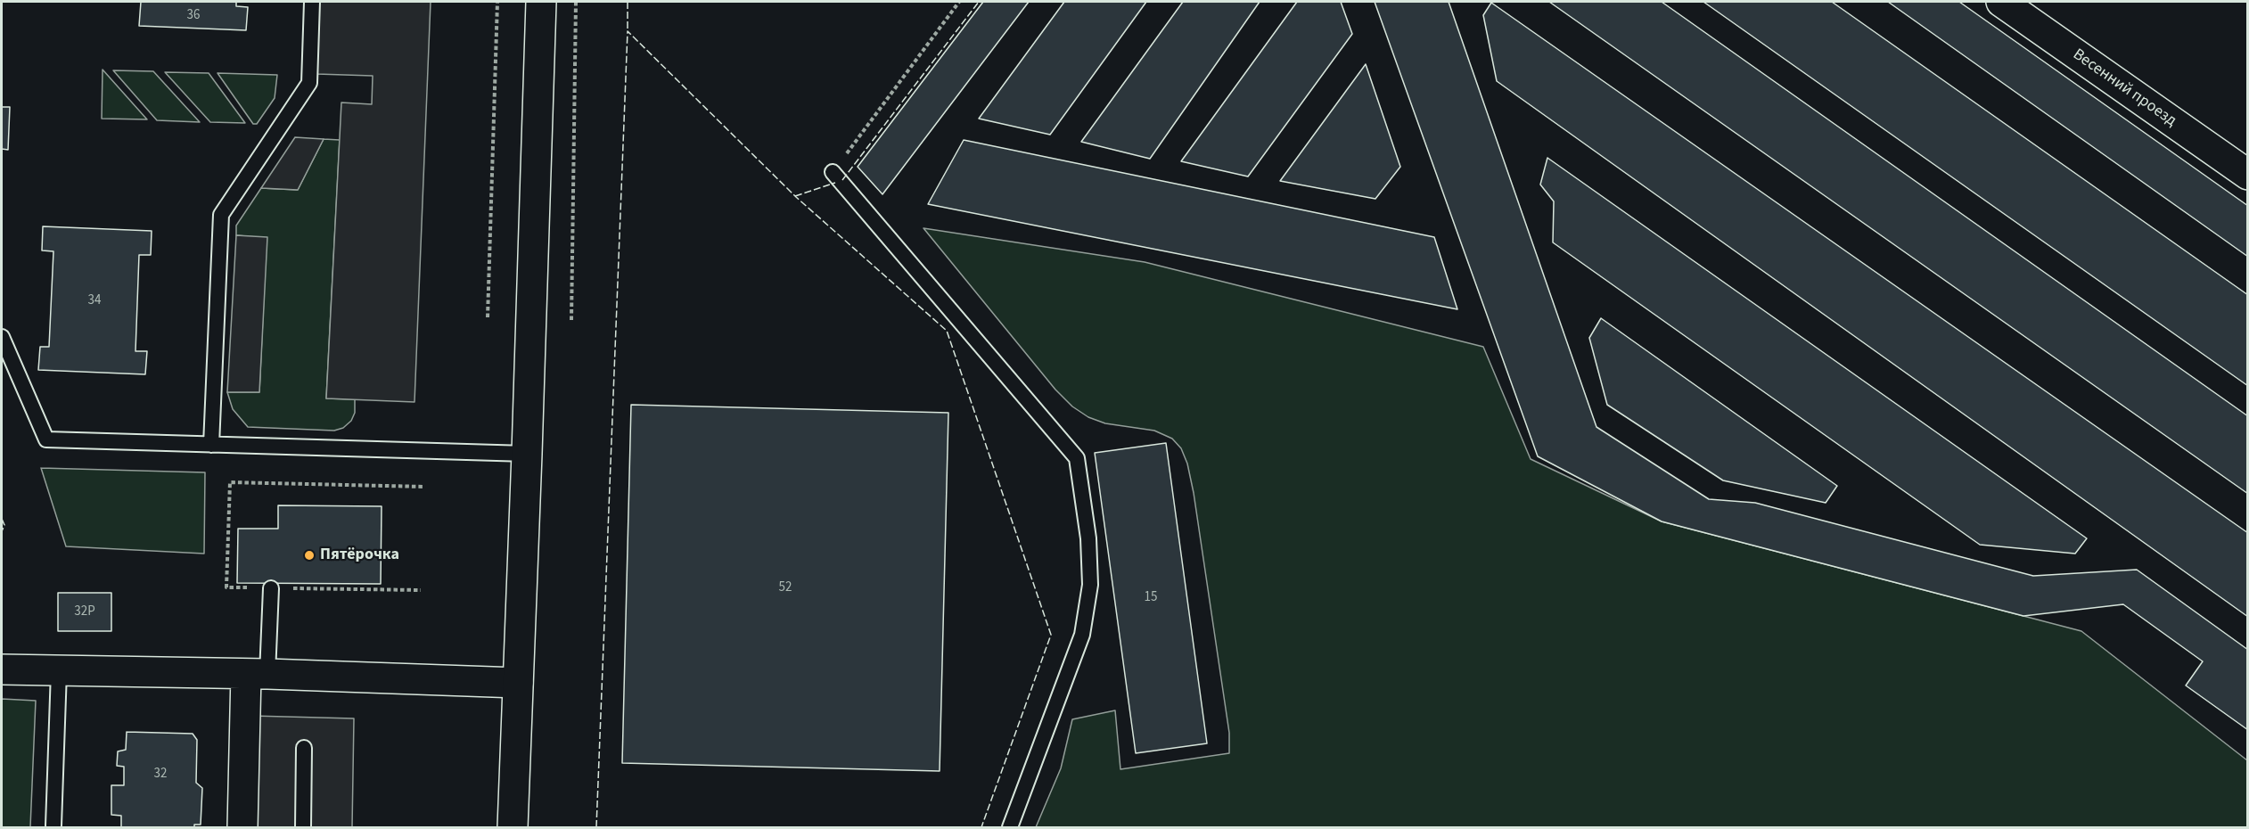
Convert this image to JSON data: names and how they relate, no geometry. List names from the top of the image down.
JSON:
{
  "streets": {
    "street": ["Весенний проезд"]
  },
  "places": ["Пятёрочка"],
  "house_numbers": [
    "36",
    "34",
    "52",
    "15",
    "32Р",
    "32"
  ]
}
